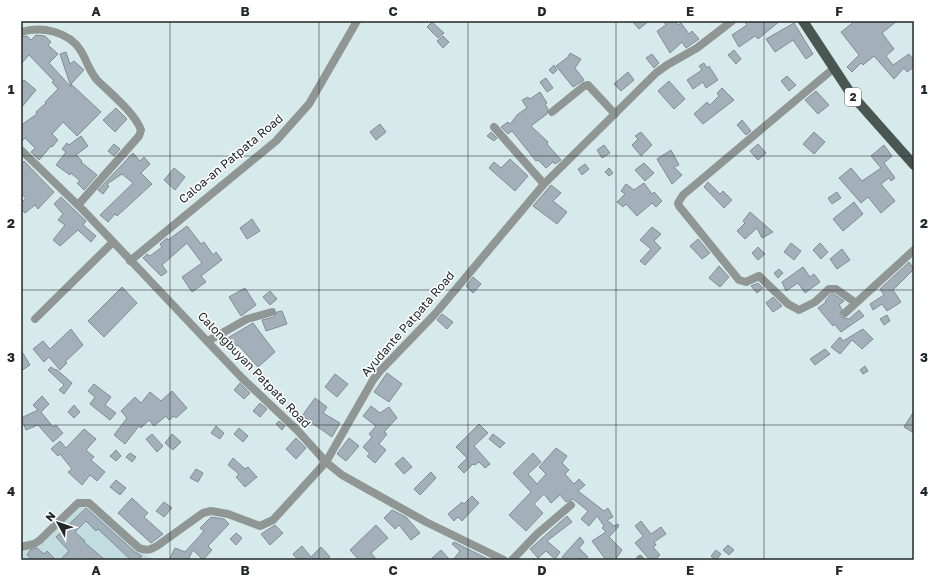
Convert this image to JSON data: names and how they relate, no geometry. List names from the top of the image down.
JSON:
{
  "streets": {
    "main road": ["2"],
    "street": ["Caloa-an Patpata Road", "Ayudante Patpata Road", "Calongbuyan Patpata Road"]
  },
  "crossings": [
    ["Caloa-an Patpata Road", "Calongbuyan Patpata Road"],
    ["Ayudante Patpata Road", "Calongbuyan Patpata Road"]
  ],
  "north": "top left",
  "grid": {
    "columns": [
      "A",
      "B",
      "C",
      "D",
      "E",
      "F"
    ],
    "rows": [
      "1",
      "2",
      "3",
      "4"
    ]
  }
}
